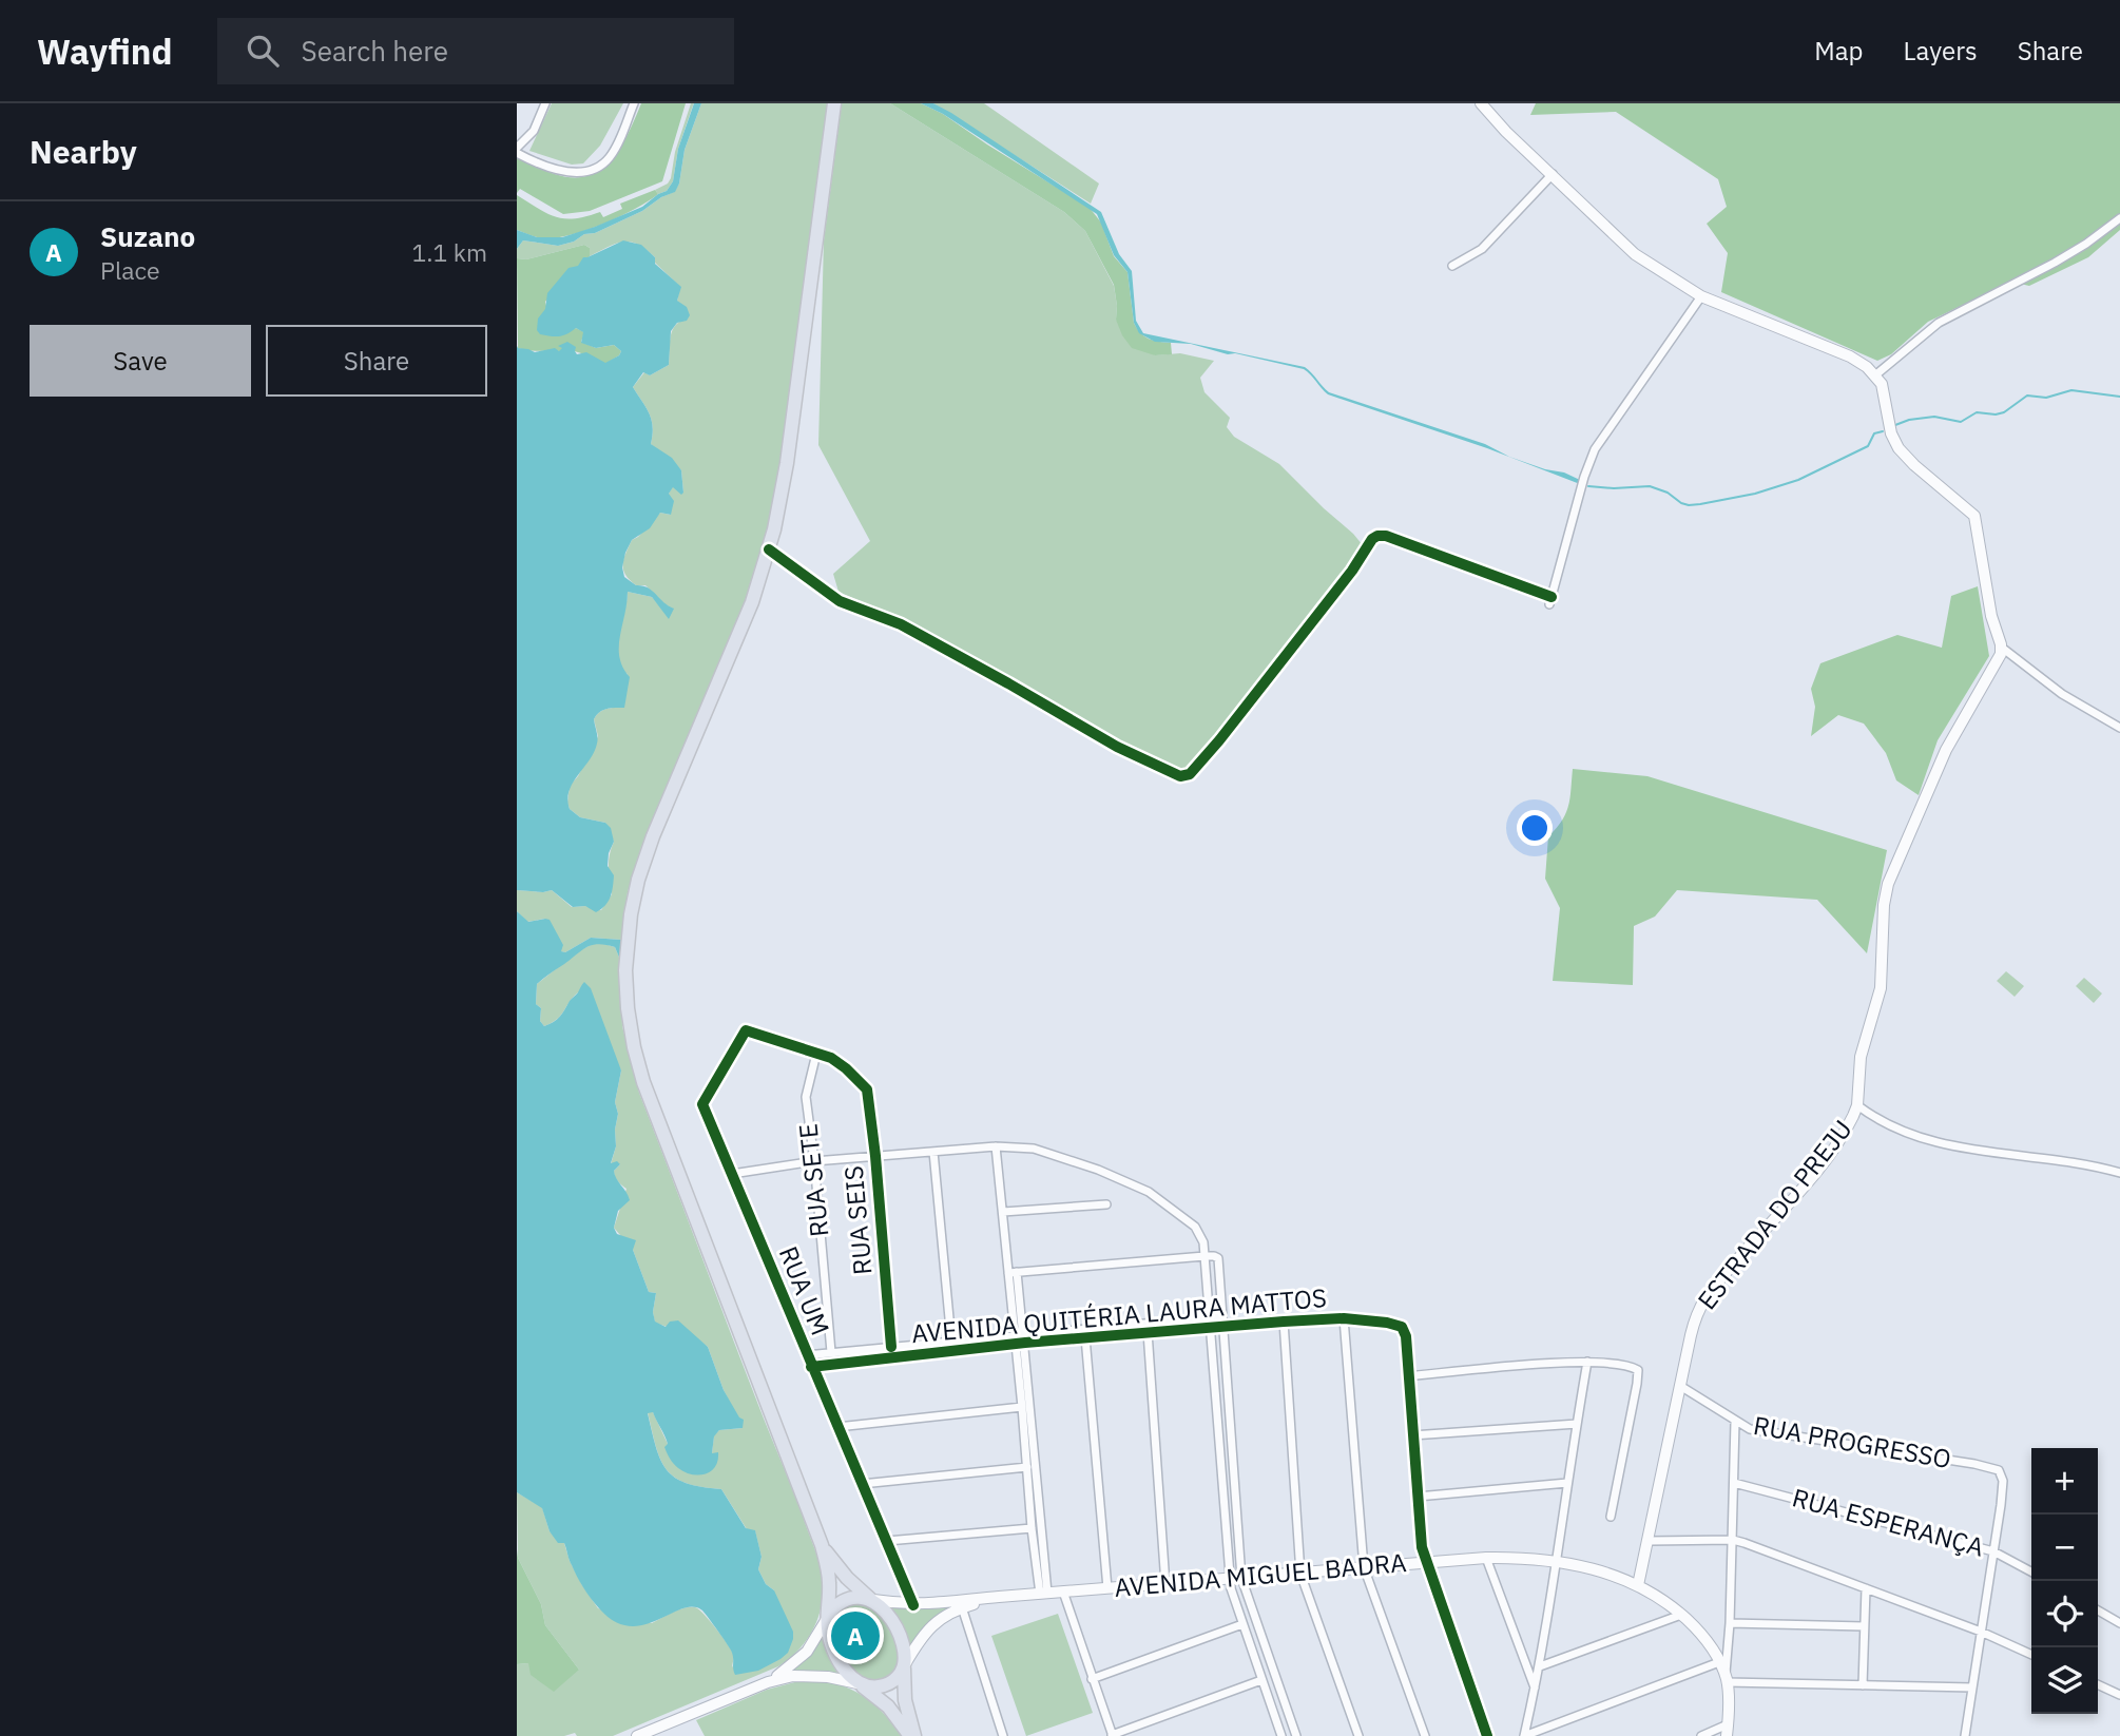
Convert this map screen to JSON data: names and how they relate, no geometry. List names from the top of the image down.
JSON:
{
  "streets": {
    "main road": ["ESTRADA DO PREJU", "AVENIDA MIGUEL BADRA"],
    "street": [
      "RUA SETE",
      "RUA SEIS",
      "RUA UM",
      "AVENIDA QUITÉRIA LAURA MATTOS",
      "RUA PROGRESSO",
      "RUA ESPERANÇA"
    ]
  },
  "crossings": [
    ["RUA SETE", "RUA SEIS"],
    ["RUA SETE", "RUA UM"],
    ["RUA SETE", "AVENIDA QUITÉRIA LAURA MATTOS"],
    ["ESTRADA DO PREJU", "RUA PROGRESSO"],
    ["ESTRADA DO PREJU", "AVENIDA MIGUEL BADRA"],
    ["RUA SEIS", "RUA UM"],
    ["RUA SEIS", "AVENIDA QUITÉRIA LAURA MATTOS"],
    ["RUA UM", "AVENIDA QUITÉRIA LAURA MATTOS"],
    ["RUA PROGRESSO", "RUA ESPERANÇA"]
  ],
  "page": {
    "header": "Wayfind",
    "search": "Search here",
    "nav": ["Map", "Layers", "Share"],
    "heading": "Nearby",
    "list": [
      {
        "mark": "A",
        "name": "Suzano",
        "note": "Place",
        "value": "1.1 km"
      }
    ],
    "buttons": ["Save", "Share"],
    "map_buttons": ["+", "−"],
    "pins": "A"
  }
}
